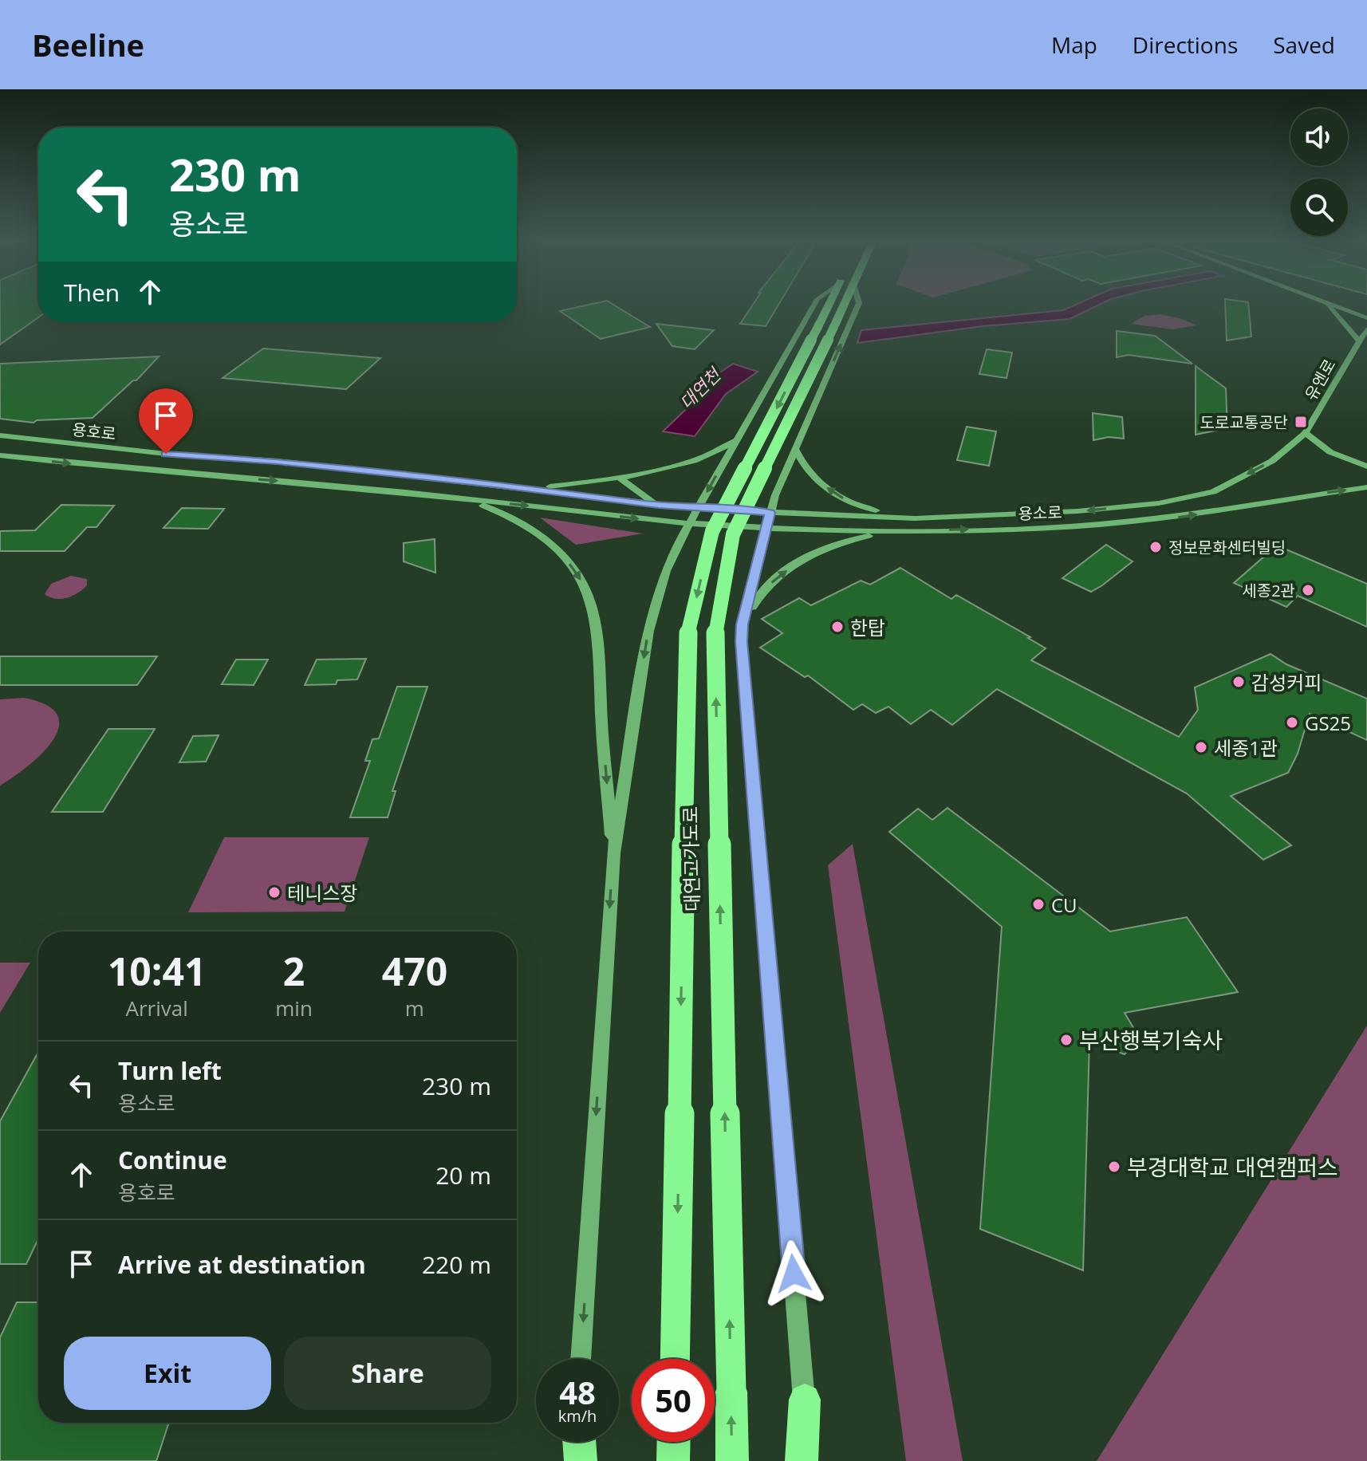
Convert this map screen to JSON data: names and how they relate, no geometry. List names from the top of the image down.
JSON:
{
  "streets": {
    "highway": ["대연고가도로"],
    "main road": ["유엔로", "용호로", "용소로"]
  },
  "crossings": [
    ["유엔로", "용소로"],
    ["용호로", "용소로"]
  ],
  "water": ["대연천"],
  "places": {
    "transit": ["도로교통공단"],
    "other": [
      "정보문화센터빌딩",
      "세종2관",
      "한탑",
      "감성커피",
      "GS25",
      "세종1관",
      "테니스장",
      "CU",
      "부산행복기숙사",
      "부경대학교 대연캠퍼스"
    ]
  },
  "page": {
    "header": "Beeline",
    "nav": ["Map", "Directions", "Saved"],
    "turn": ["230 m", "용소로"],
    "then": "Then",
    "eta": [
      "10:41",
      "Arrival",
      "2",
      "min",
      "470",
      "m"
    ],
    "list": [
      {
        "name": "Turn left",
        "note": "용소로",
        "value": "230 m"
      },
      {
        "name": "Continue",
        "note": "용호로",
        "value": "20 m"
      },
      {
        "name": "Arrive at destination",
        "value": "220 m"
      }
    ],
    "buttons": ["Exit", "Share"],
    "speed": "48 km/h",
    "limit": "50"
  }
}
